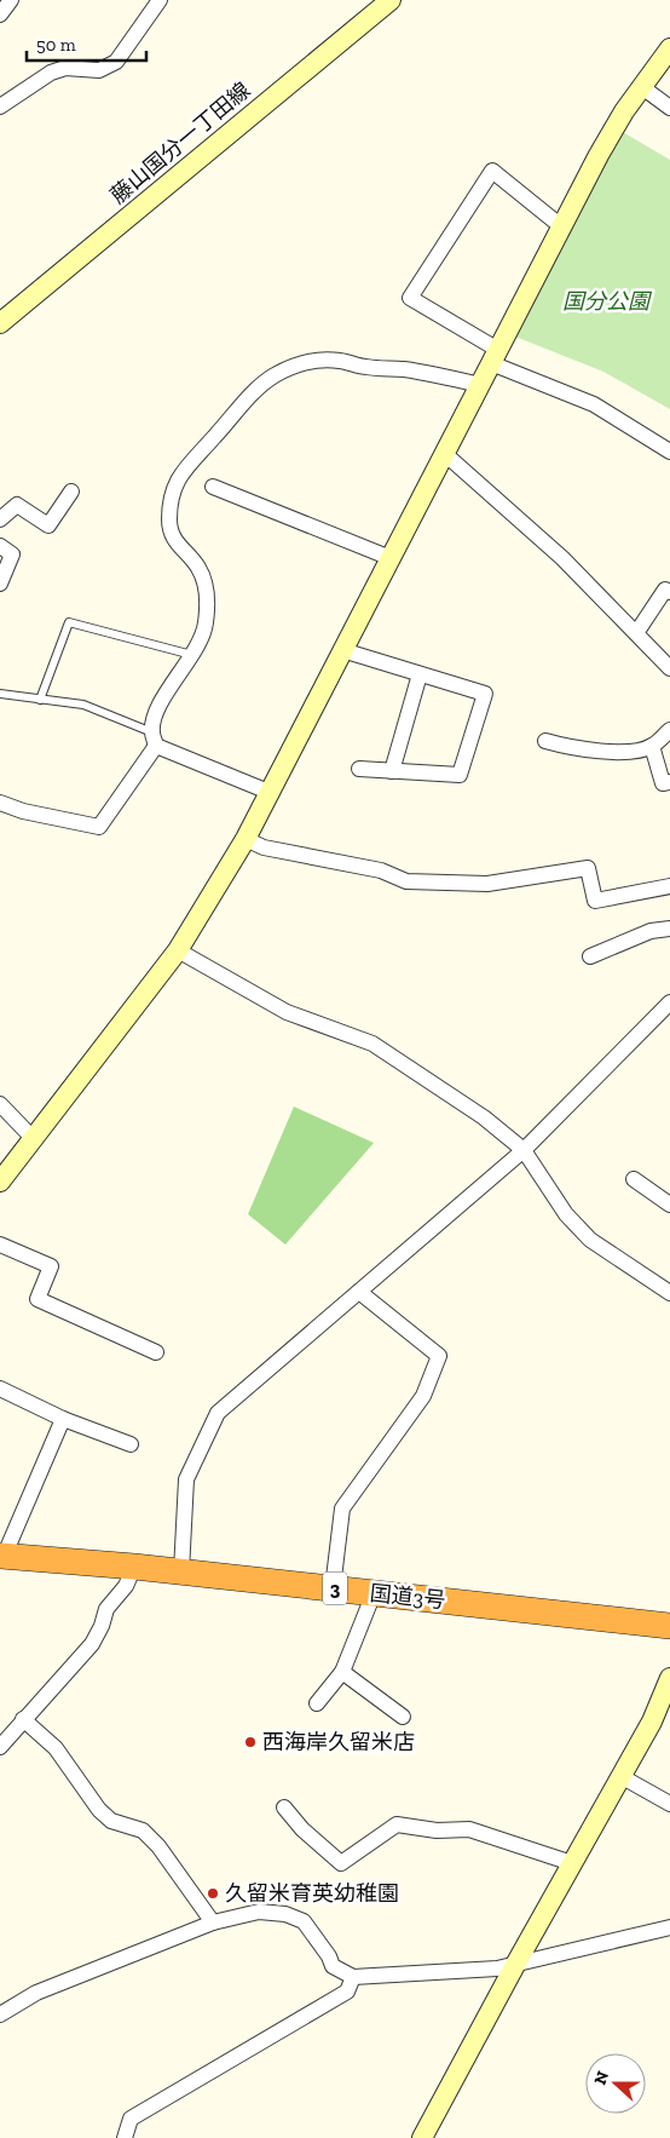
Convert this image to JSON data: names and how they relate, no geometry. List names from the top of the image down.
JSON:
{
  "streets": {
    "highway": ["3", "国道3号"],
    "street": ["藤山国分一丁田線"]
  },
  "parks": ["国分公園"],
  "places": ["西海岸久留米店", "久留米育英幼稚園"],
  "scale_bar": "50 m",
  "north": "left"
}
